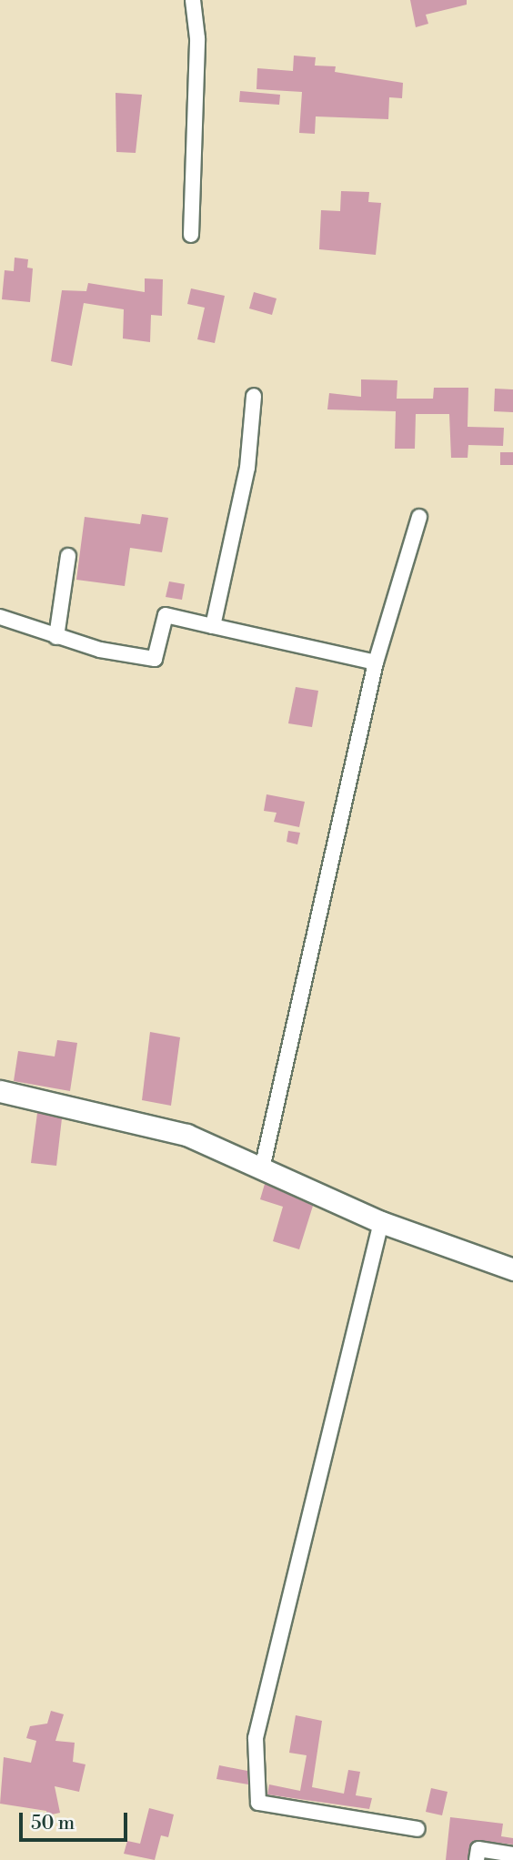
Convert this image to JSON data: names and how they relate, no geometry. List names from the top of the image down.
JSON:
{
  "scale_bar": "50 m"
}
